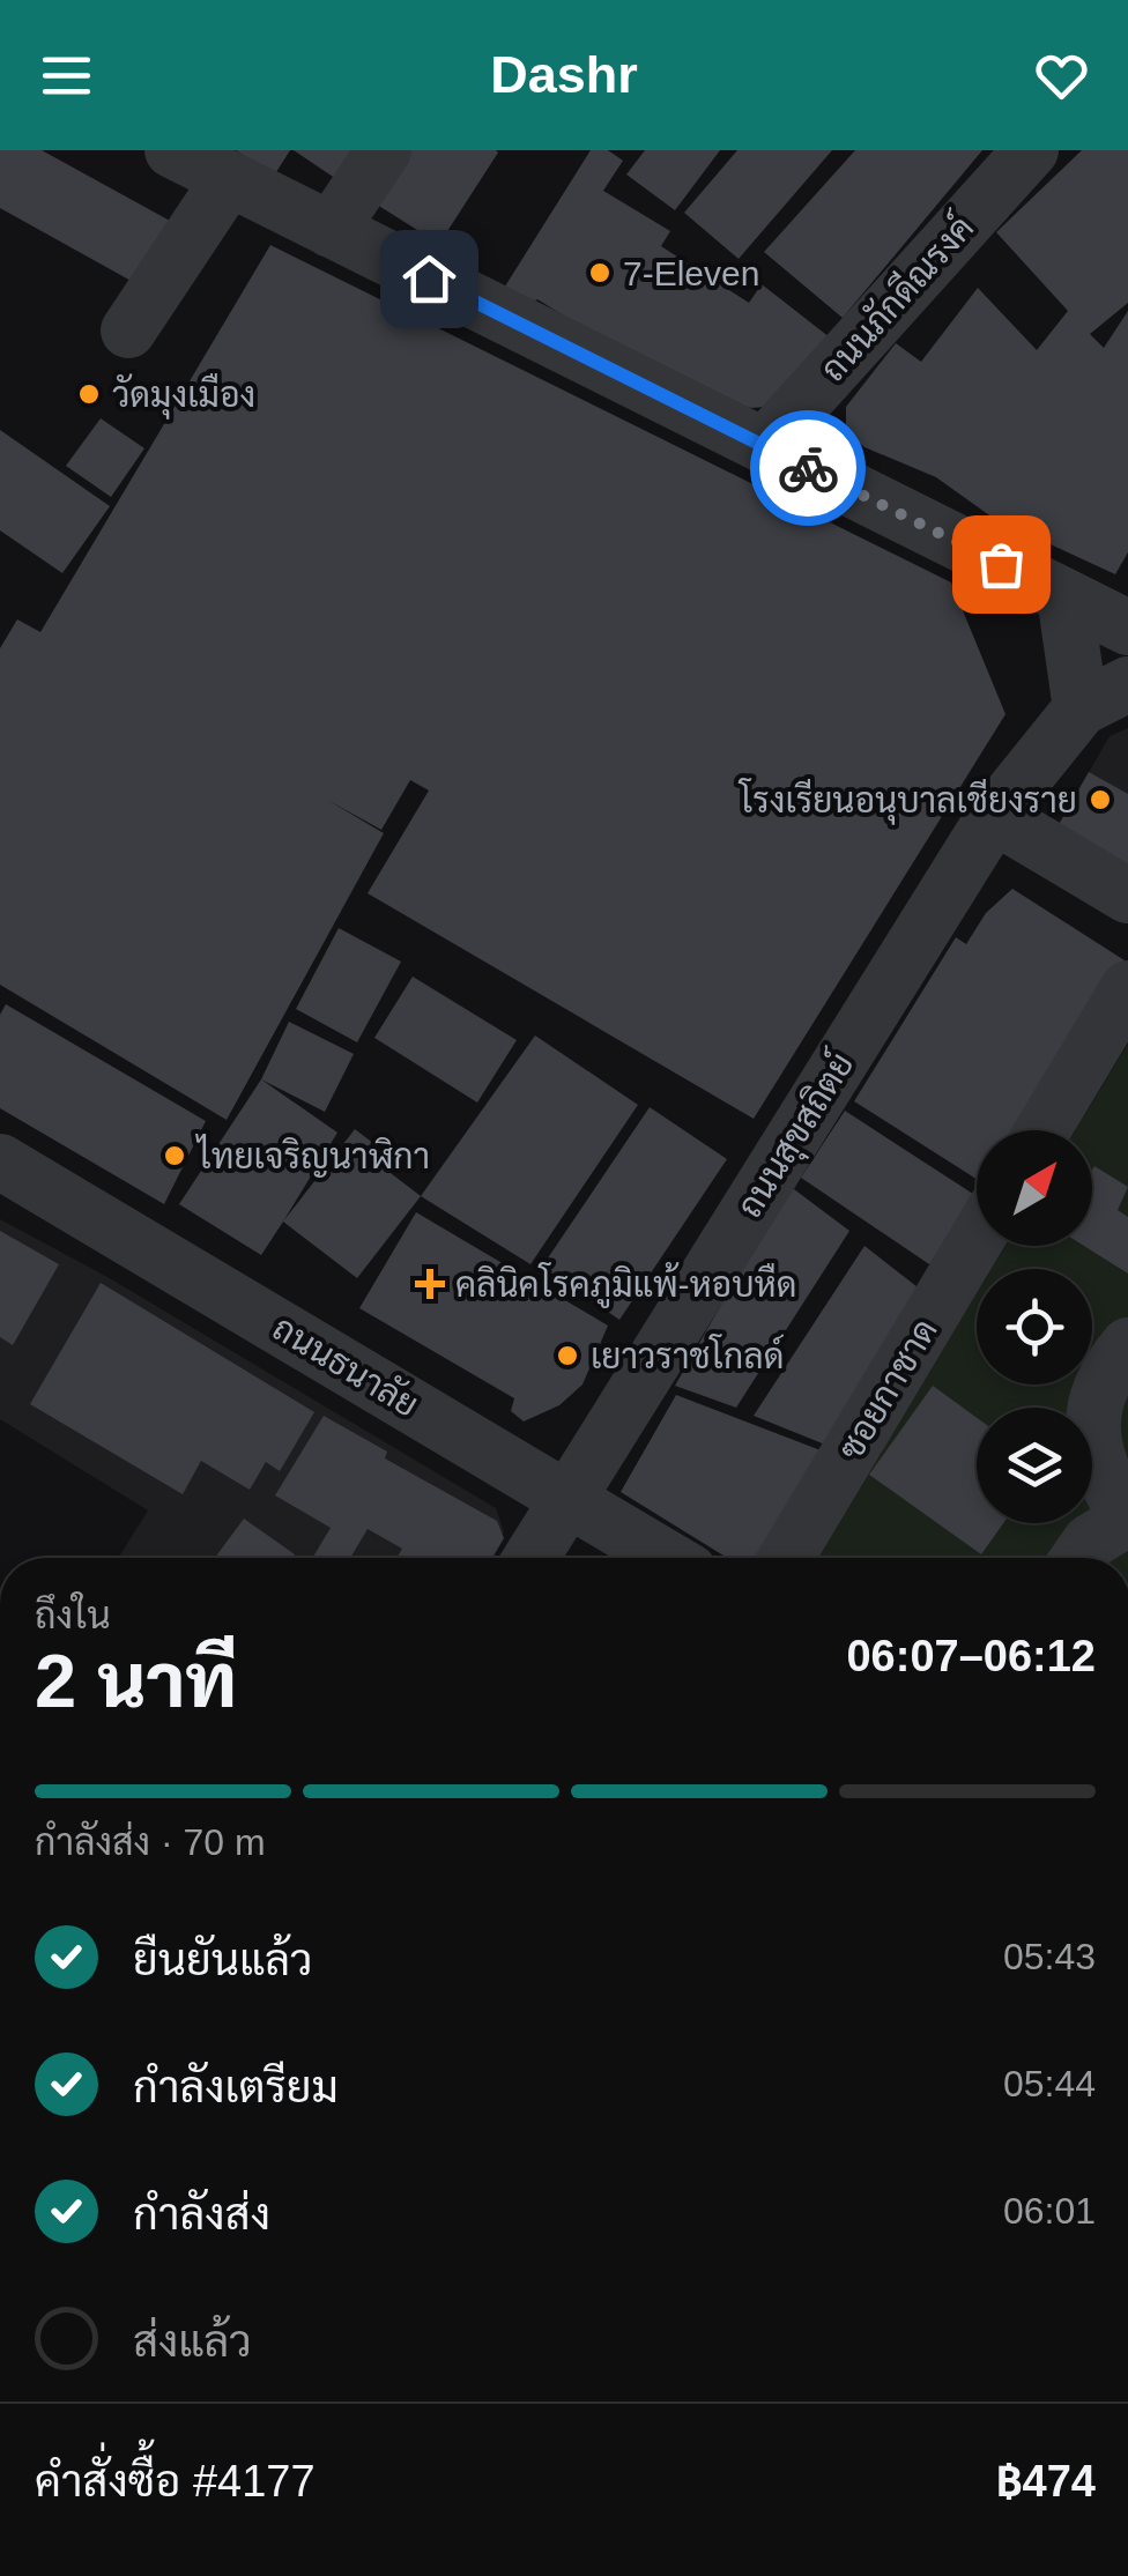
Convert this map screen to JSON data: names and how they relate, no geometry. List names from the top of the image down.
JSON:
{
  "streets": {
    "street": [
      "ถนนภักดีณรงค์",
      "ถนนสุขสถิตย์",
      "ถนนธนาลัย",
      "ซอยกาชาด"
    ]
  },
  "crossings": [
    ["ถนนสุขสถิตย์", "ถนนธนาลัย"]
  ],
  "places": {
    "other": [
      "7-Eleven",
      "วัดมุงเมือง",
      "โรงเรียนอนุบาลเชียงราย",
      "ไทยเจริญนาฬิกา",
      "เยาวราชโกลด์"
    ],
    "health": ["คลินิคโรคภูมิแพ้-หอบหืด"]
  },
  "north": "top right",
  "page": {
    "header": "Dashr",
    "heading": ["2 นาที", "ถึงใน", "06:07–06:12"],
    "panel": ["คำสั่งซื้อ #4177", "฿474"],
    "bar": "กำลังส่ง · 70 m",
    "list": [
      ["ยืนยันแล้ว", "05:43"],
      ["กำลังเตรียม", "05:44"],
      ["กำลังส่ง", "06:01"],
      "ส่งแล้ว"
    ]
  }
}
